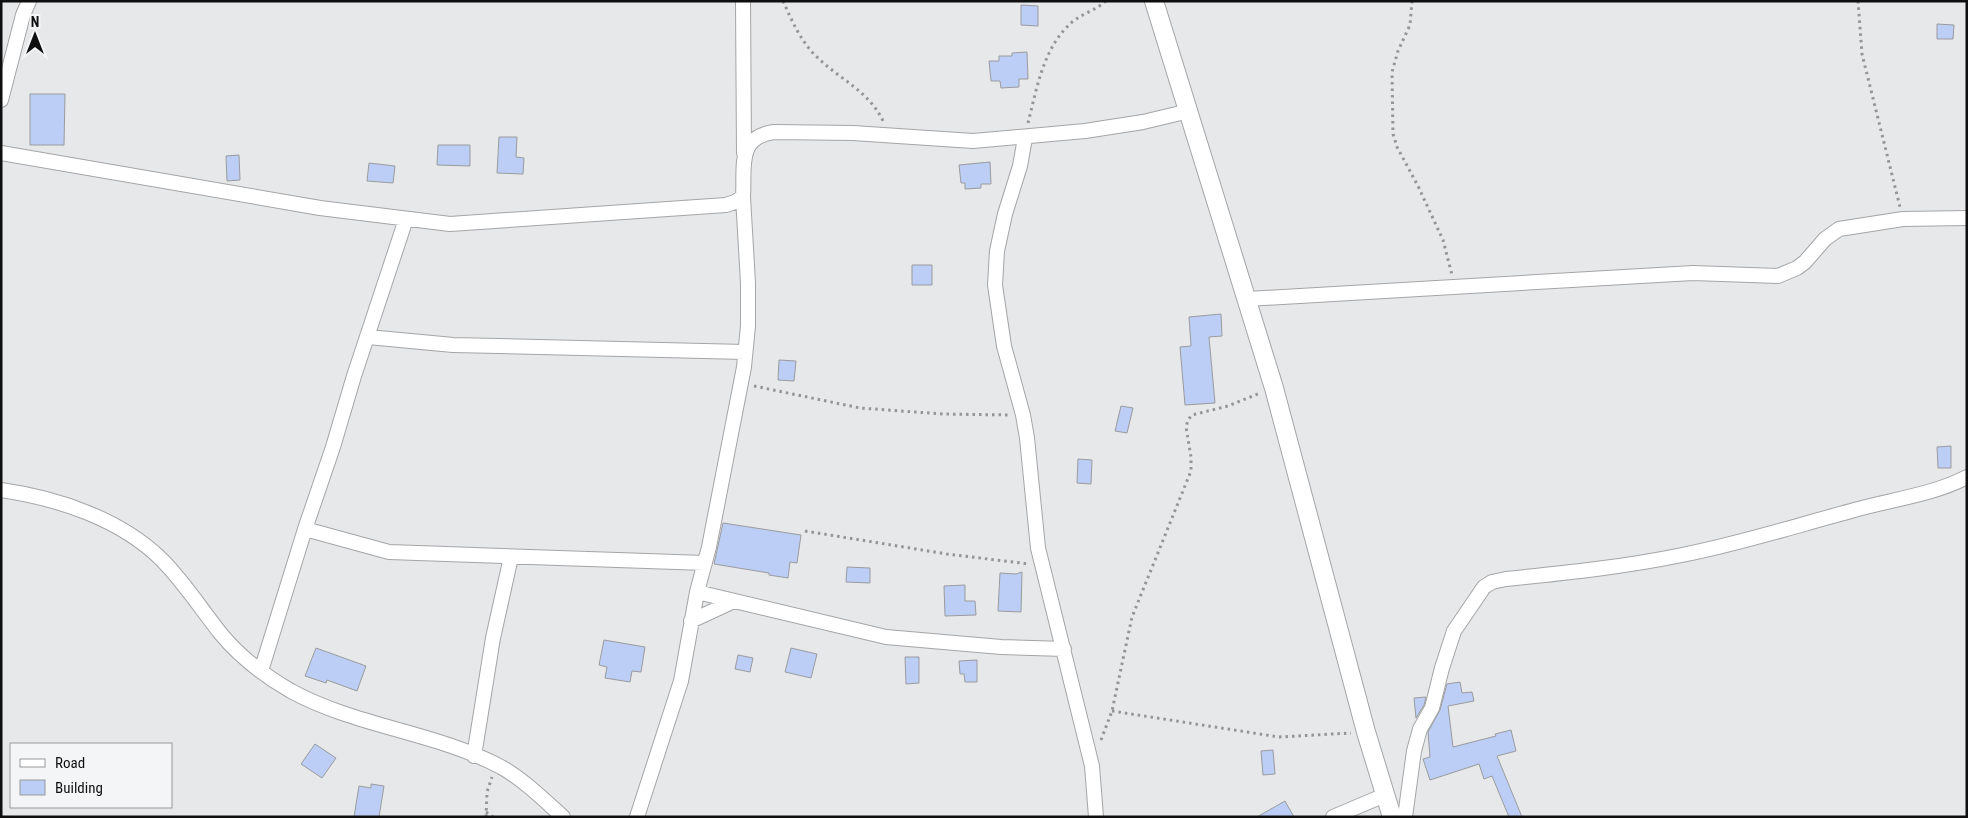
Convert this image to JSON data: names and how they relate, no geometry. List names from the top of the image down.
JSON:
{
  "legend": ["Road", "Building"],
  "north": "top"
}
